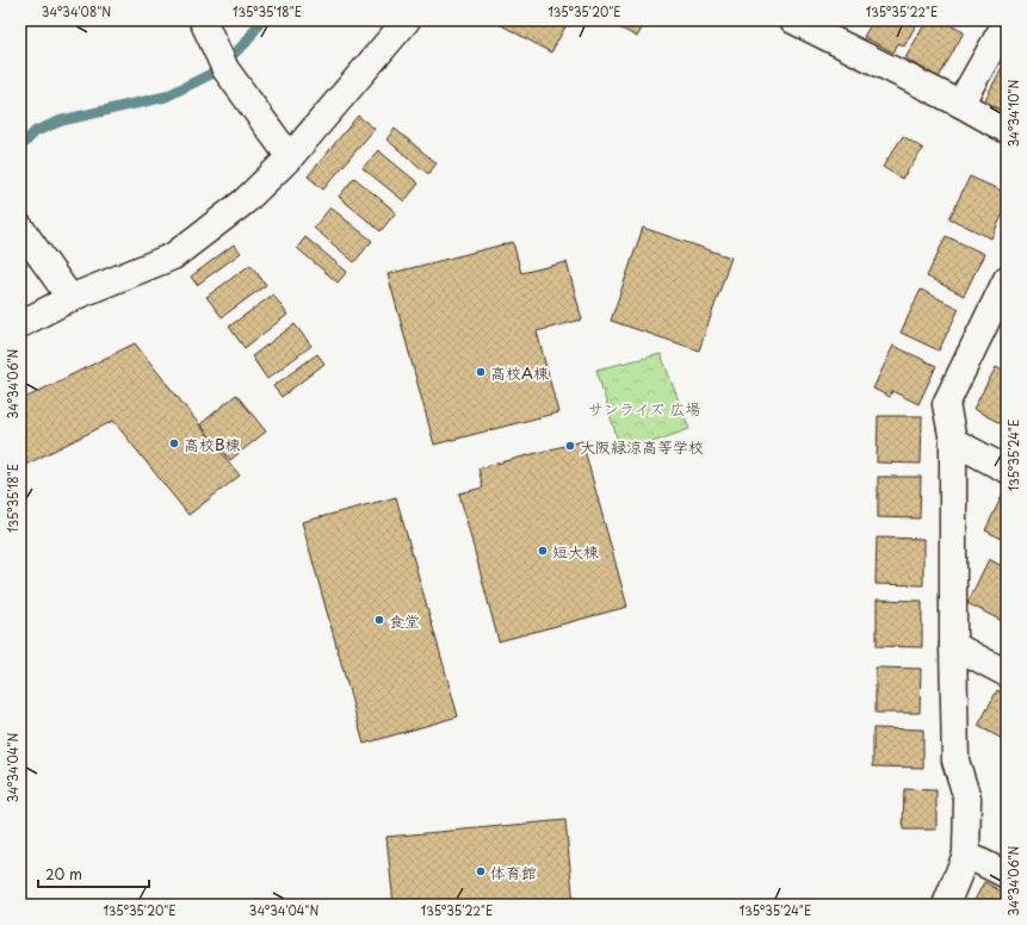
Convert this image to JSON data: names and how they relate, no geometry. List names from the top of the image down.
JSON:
{
  "parks": ["サンライズ 広場"],
  "places": [
    "高校A棟",
    "高校B棟",
    "大阪緑涼高等学校",
    "短大棟",
    "食堂",
    "体育館"
  ],
  "scale_bar": "20 m",
  "coordinates": [
    "34°34'08\"N",
    "135°35'18\"E",
    "135°35'20\"E",
    "135°35'22\"E",
    "34°34'10\"N",
    "34°34'06\"N",
    "135°35'24\"E",
    "34°34'04\"N"
  ]
}
